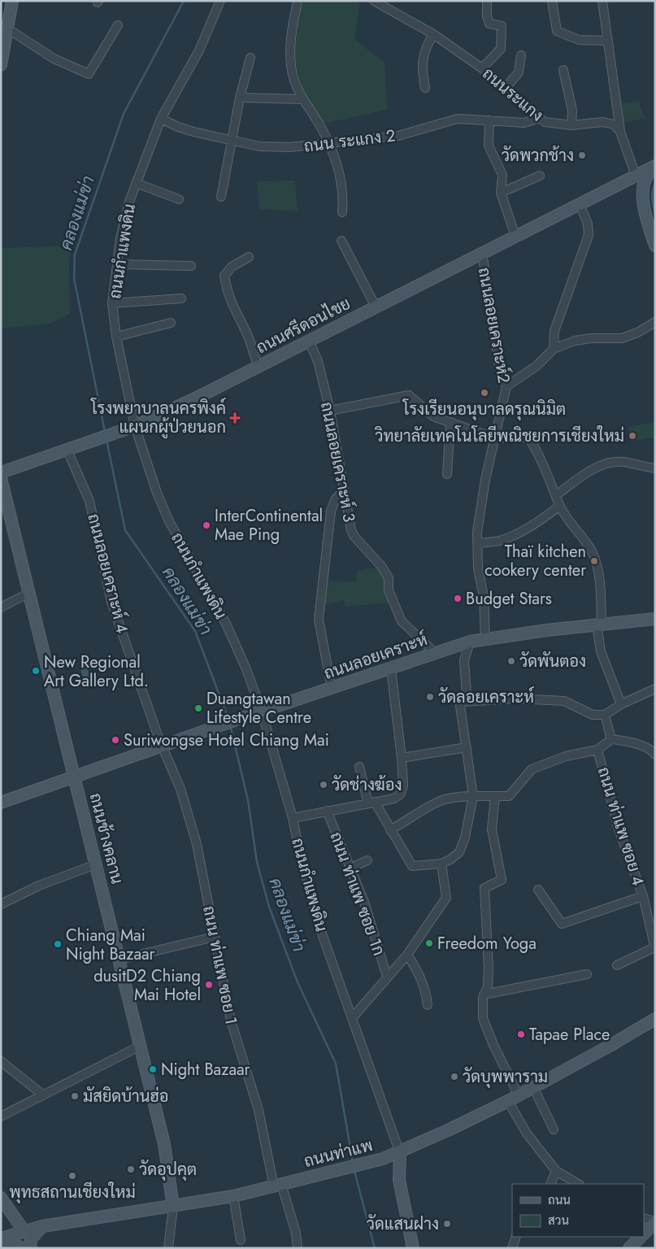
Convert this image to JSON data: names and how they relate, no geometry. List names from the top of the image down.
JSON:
{
  "streets": {
    "street": [
      "ถนนระแกง",
      "ถนน ระแกง 2",
      "ถนนกำแพงดิน",
      "ถนนศรีดอนไชย",
      "ถนนลอยเคราะห์2",
      "ถนนลอยเคราะห์ 3",
      "ถนนลอยเคราะห์ 4",
      "ถนนลอยเคราะห์",
      "ถนน ท่าแพ ซอย 4",
      "ถนนช้างคลาน",
      "ถนน ท่าแพ ซอย 1ก",
      "ถนน ท่าแพ ซอย 1",
      "ถนนท่าแพ"
    ]
  },
  "crossings": [
    ["ถนนระแกง", "ถนน ระแกง 2"],
    ["ถนน ระแกง 2", "ถนนกำแพงดิน"],
    ["ถนนกำแพงดิน", "ถนนศรีดอนไชย"],
    ["ถนนกำแพงดิน", "ถนนลอยเคราะห์"],
    ["ถนนกำแพงดิน", "ถนนท่าแพ"],
    ["ถนนศรีดอนไชย", "ถนนลอยเคราะห์2"],
    ["ถนนศรีดอนไชย", "ถนนลอยเคราะห์ 3"],
    ["ถนนศรีดอนไชย", "ถนนลอยเคราะห์ 4"],
    ["ถนนลอยเคราะห์2", "ถนนลอยเคราะห์"],
    ["ถนนลอยเคราะห์ 3", "ถนนลอยเคราะห์"],
    ["ถนนลอยเคราะห์ 4", "ถนนลอยเคราะห์"],
    ["ถนนลอยเคราะห์ 4", "ถนน ท่าแพ ซอย 1"],
    ["ถนนลอยเคราะห์", "ถนนช้างคลาน"],
    ["ถนนลอยเคราะห์", "ถนน ท่าแพ ซอย 1"],
    ["ถนนช้างคลาน", "ถนนท่าแพ"],
    ["ถนน ท่าแพ ซอย 1", "ถนนท่าแพ"]
  ],
  "water": ["คลองแม่ข่า"],
  "places": {
    "other": [
      "วัดพวกช้าง",
      "โรงเรียนอนุบาลดรุณนิมิต",
      "วิทยาลัยเทคโนโลยีพณิชยการเชียงใหม่",
      "InterContinental Mae Ping",
      "Thaï kitchen cookery center",
      "Budget Stars",
      "วัดพันตอง",
      "New Regional Art Gallery Ltd.",
      "วัดลอยเคราะห์",
      "Duangtawan Lifestyle Centre",
      "Suriwongse Hotel Chiang Mai",
      "วัดช่างฆ้อง",
      "Freedom Yoga",
      "Chiang Mai Night Bazaar",
      "dusitD2 Chiang Mai Hotel",
      "Tapae Place",
      "Night Bazaar",
      "วัดบุพพาราม",
      "มัสยิดบ้านฮ่อ",
      "วัดอุปคุต",
      "พุทธสถานเชียงใหม่",
      "วัดแสนฝาง"
    ],
    "health": ["โรงพยาบาลนครพิงค์ แผนกผู้ป่วยนอก"]
  },
  "legend": ["ถนน", "สวน"]
}
